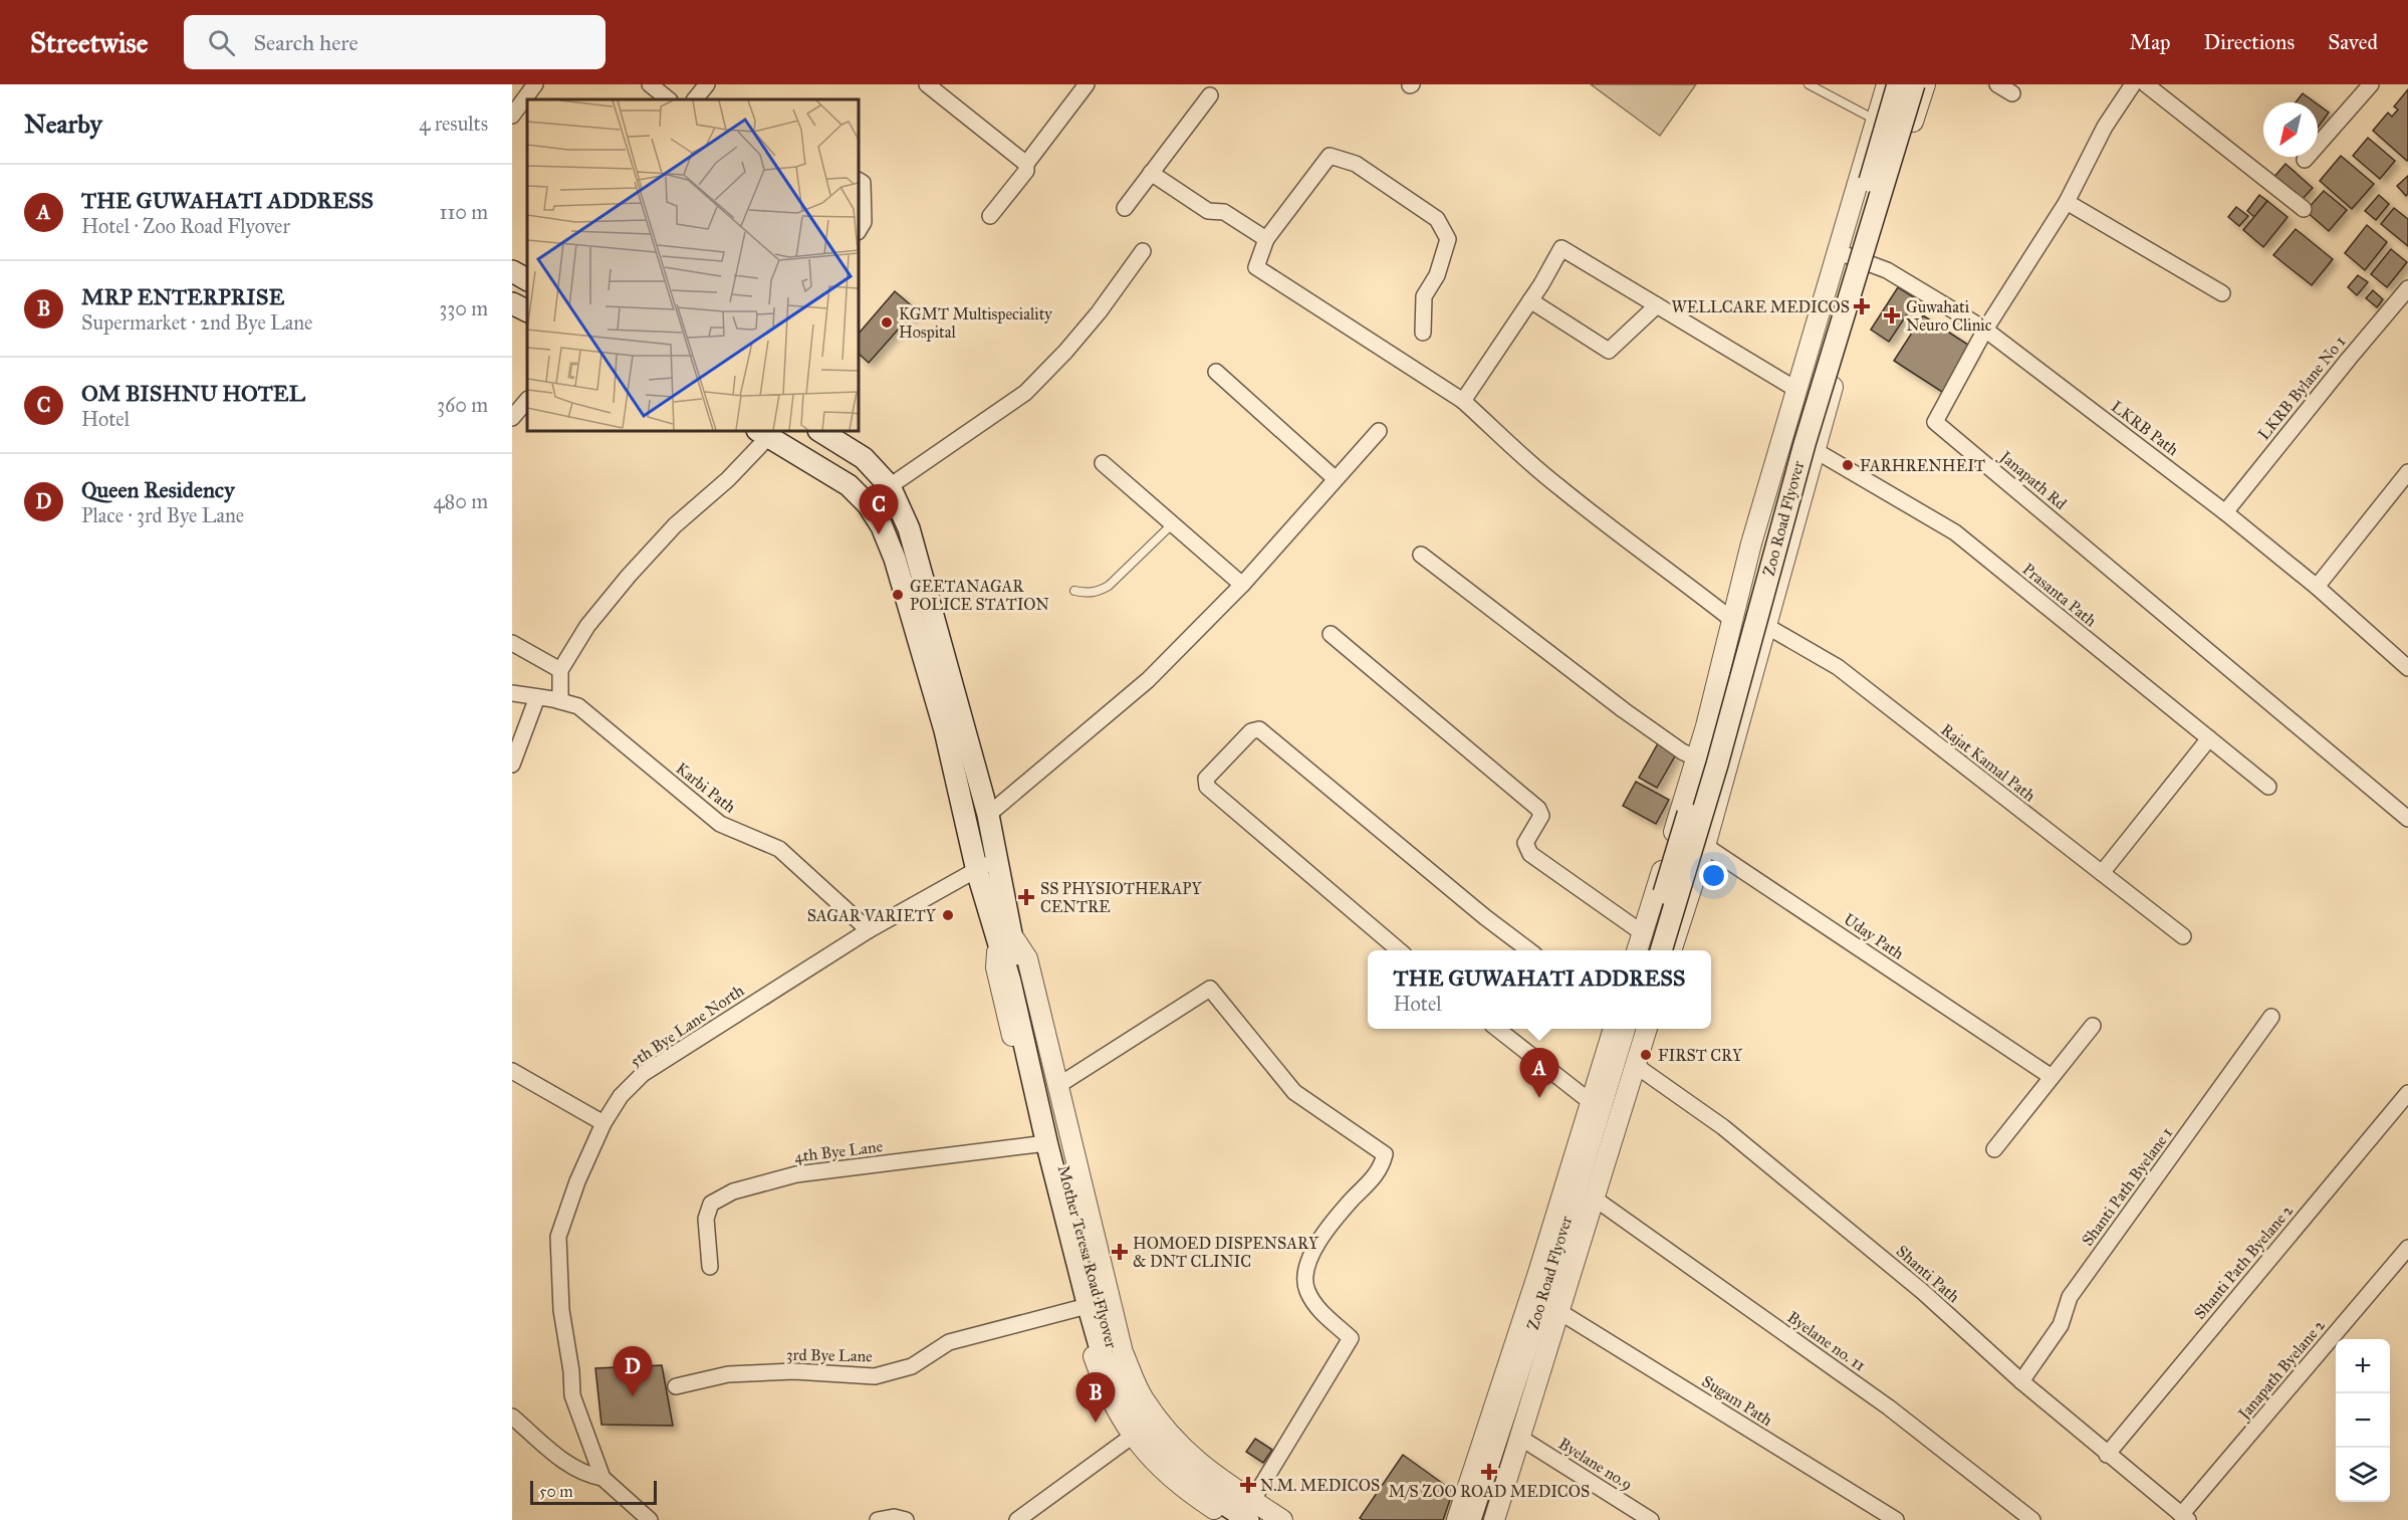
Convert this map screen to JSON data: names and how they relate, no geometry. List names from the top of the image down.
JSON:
{
  "streets": {
    "main road": ["Zoo Road Flyover", "Mother Teresa Road Flyover"],
    "street": [
      "LKRB Bylane No 1",
      "LKRB Path",
      "Janapath Rd",
      "Prasanta Path",
      "Rajat Kamal Path",
      "Karbi Path",
      "Uday Path",
      "5th Bye Lane North",
      "4th Bye Lane",
      "Shanti Path Byelane 1",
      "Shanti Path Byelane 2",
      "Shanti Path",
      "Byelane no. 11",
      "3rd Bye Lane",
      "Janapath Byelane 2",
      "Sugam Path",
      "Byelane no.9"
    ]
  },
  "crossings": [
    ["LKRB Bylane No 1", "LKRB Path"],
    ["LKRB Path", "Janapath Rd"],
    ["Karbi Path", "5th Bye Lane North"],
    ["Shanti Path Byelane 1", "Shanti Path"],
    ["Shanti Path Byelane 2", "Shanti Path"],
    ["Shanti Path", "Janapath Byelane 2"]
  ],
  "places": {
    "health": [
      "WELLCARE MEDICOS",
      "Guwahati Neuro Clinic",
      "SS PHYSIOTHERAPY CENTRE",
      "HOMOED DISPENSARY & DNT CLINIC",
      "M/S ZOO ROAD MEDICOS",
      "N.M. MEDICOS"
    ],
    "other": [
      "KGMT Multispeciality Hospital",
      "FARHRENHEIT",
      "GEETANAGAR POLICE STATION",
      "SAGAR VARIETY",
      "FIRST CRY"
    ]
  },
  "scale_bar": "50 m",
  "north": "bottom left",
  "page": {
    "header": "Streetwise",
    "search": "Search here",
    "nav": ["Map", "Directions", "Saved"],
    "heading": ["Nearby", "4 results"],
    "list": [
      {
        "mark": "A",
        "name": "THE GUWAHATI ADDRESS",
        "note": "Hotel · Zoo Road Flyover",
        "value": "110 m"
      },
      {
        "mark": "B",
        "name": "MRP ENTERPRISE",
        "note": "Supermarket · 2nd Bye Lane",
        "value": "330 m"
      },
      {
        "mark": "C",
        "name": "OM BISHNU HOTEL",
        "note": "Hotel",
        "value": "360 m"
      },
      {
        "mark": "D",
        "name": "Queen Residency",
        "note": "Place · 3rd Bye Lane",
        "value": "480 m"
      }
    ],
    "pins": [
      "C",
      "A",
      "D",
      "B"
    ],
    "popup": ["THE GUWAHATI ADDRESS", "Hotel"],
    "map_buttons": ["+", "−"],
    "scale": "50 m"
  }
}
